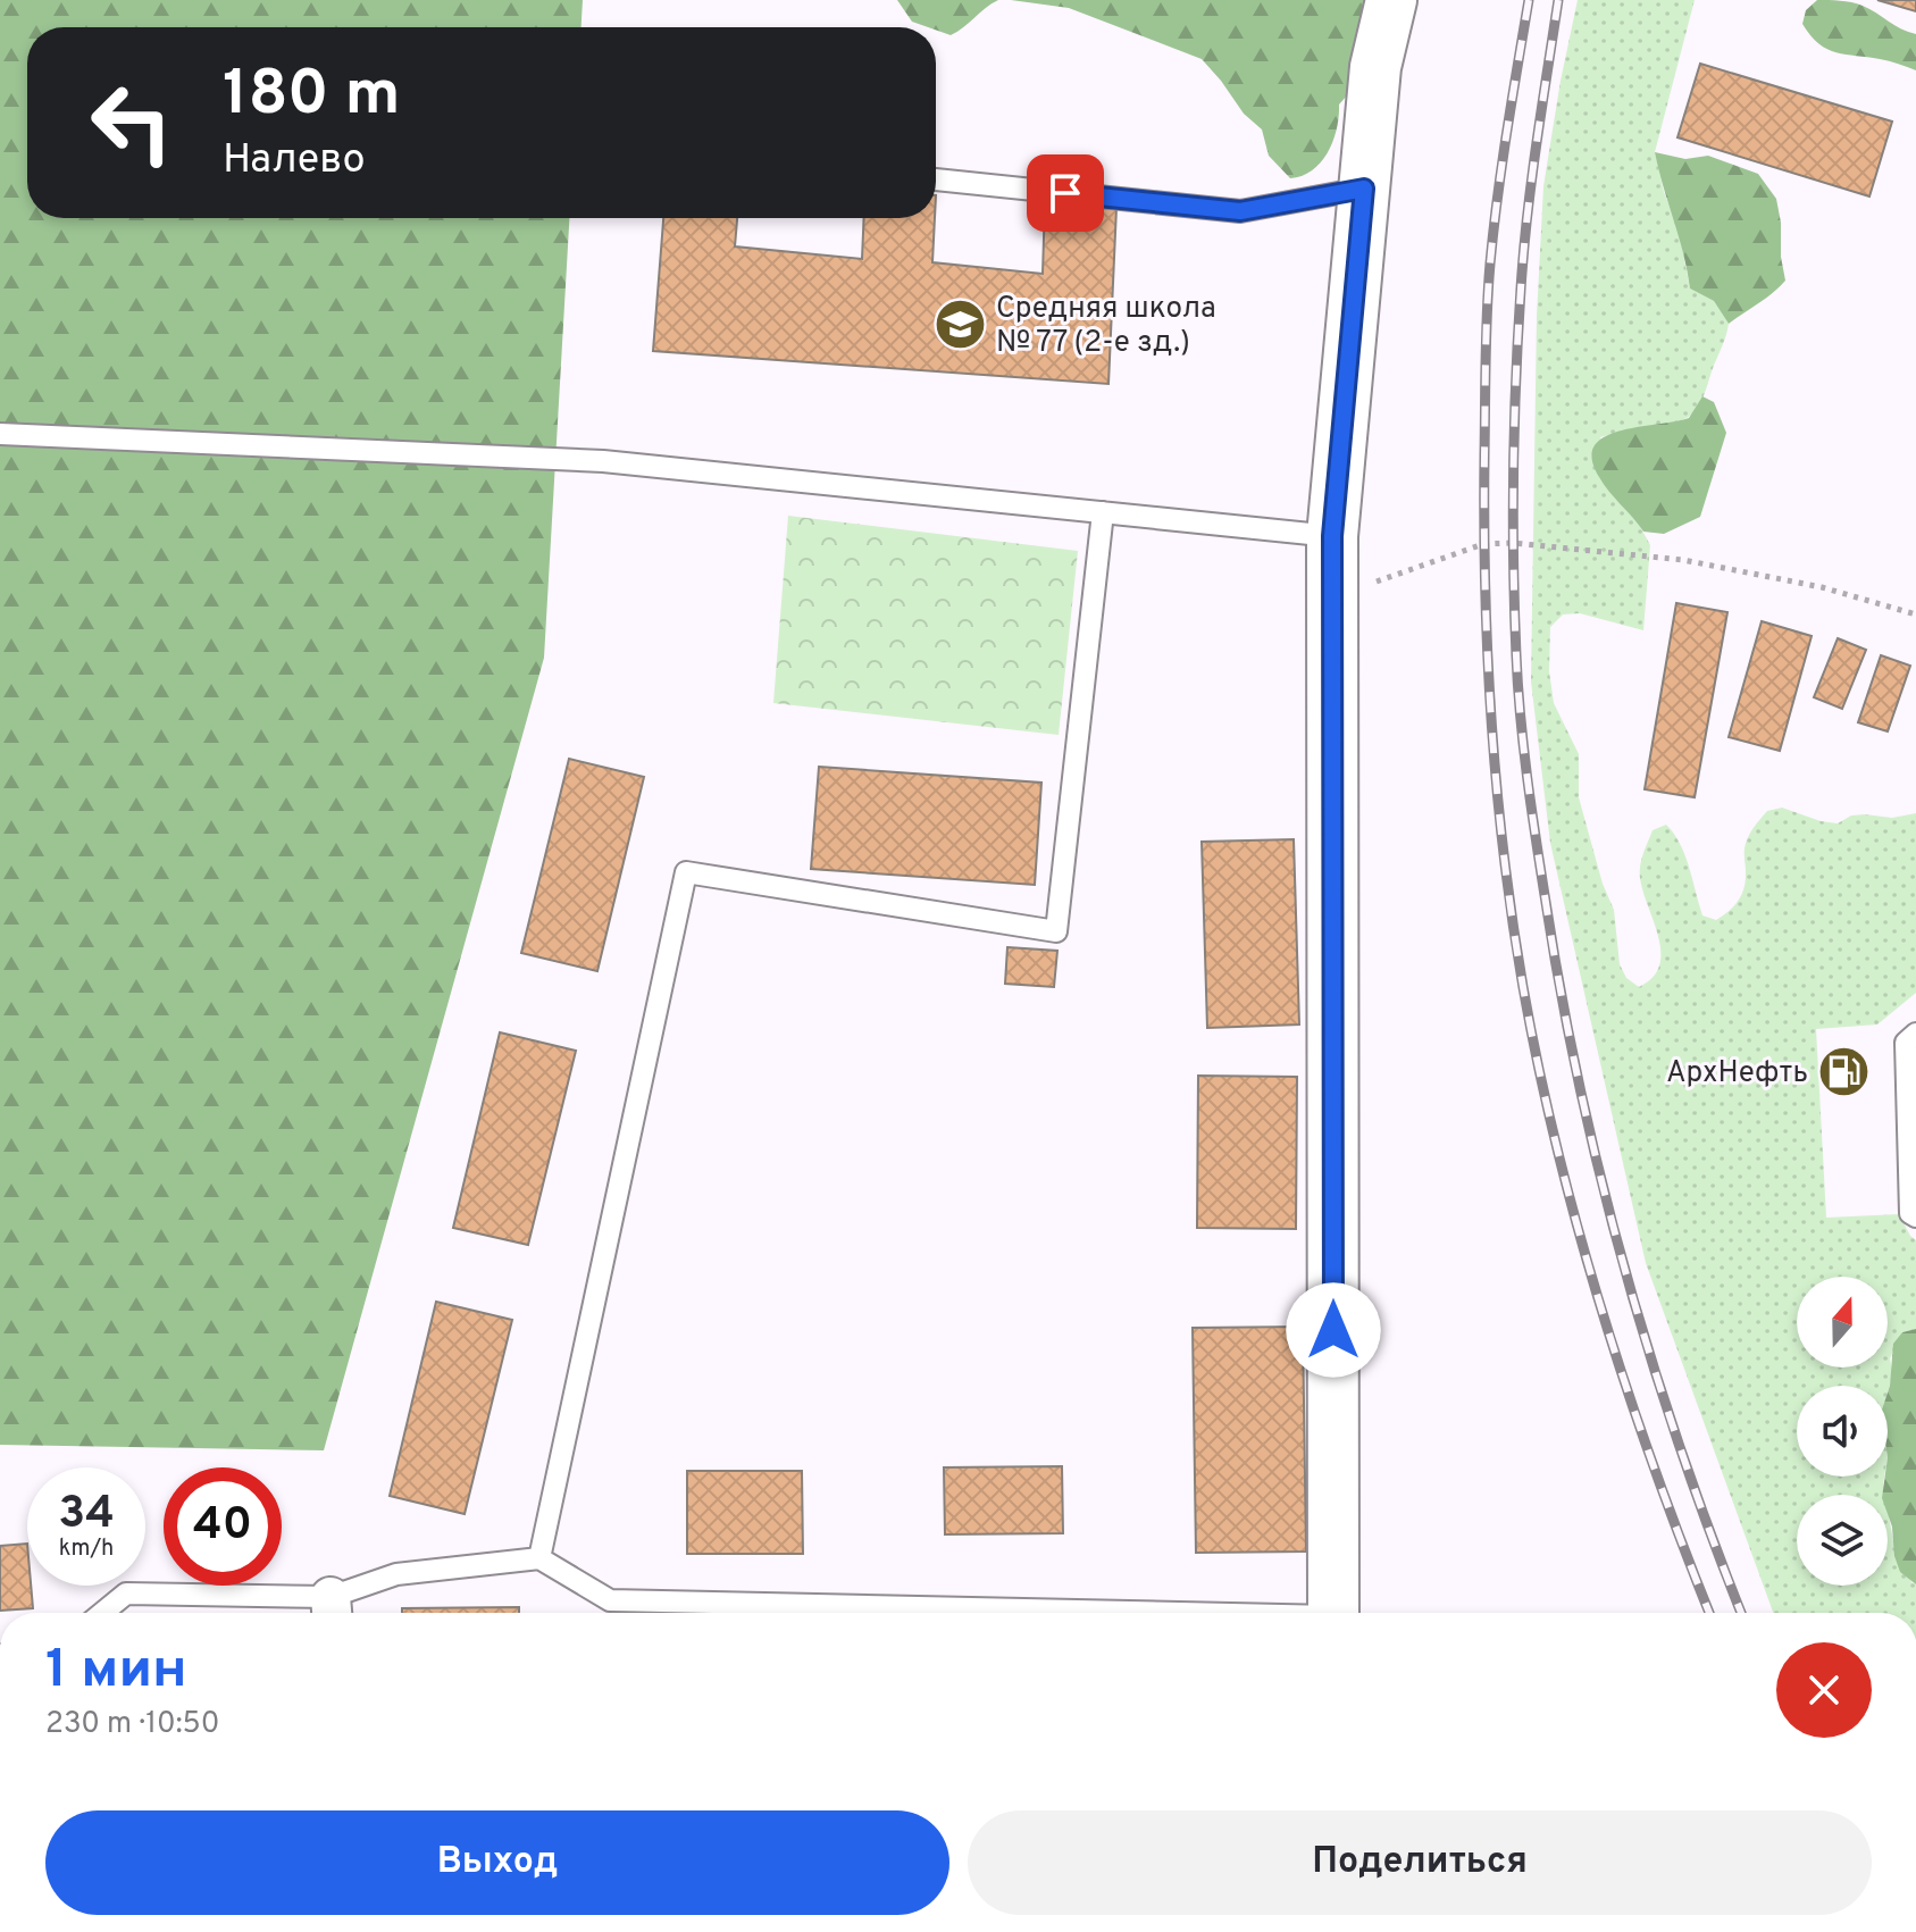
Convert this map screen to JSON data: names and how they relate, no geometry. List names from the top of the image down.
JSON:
{
  "places": {
    "school or university": ["Средняя школа № 77 (2-е зд.)"],
    "fuel station": ["АрхНефть"]
  },
  "north": "top",
  "page": {
    "turn": ["180 m", "Налево"],
    "speed": "34 km/h",
    "limit": "40",
    "heading": ["1 мин", "230 m · 10:50"],
    "buttons": ["Выход", "Поделиться"]
  }
}
